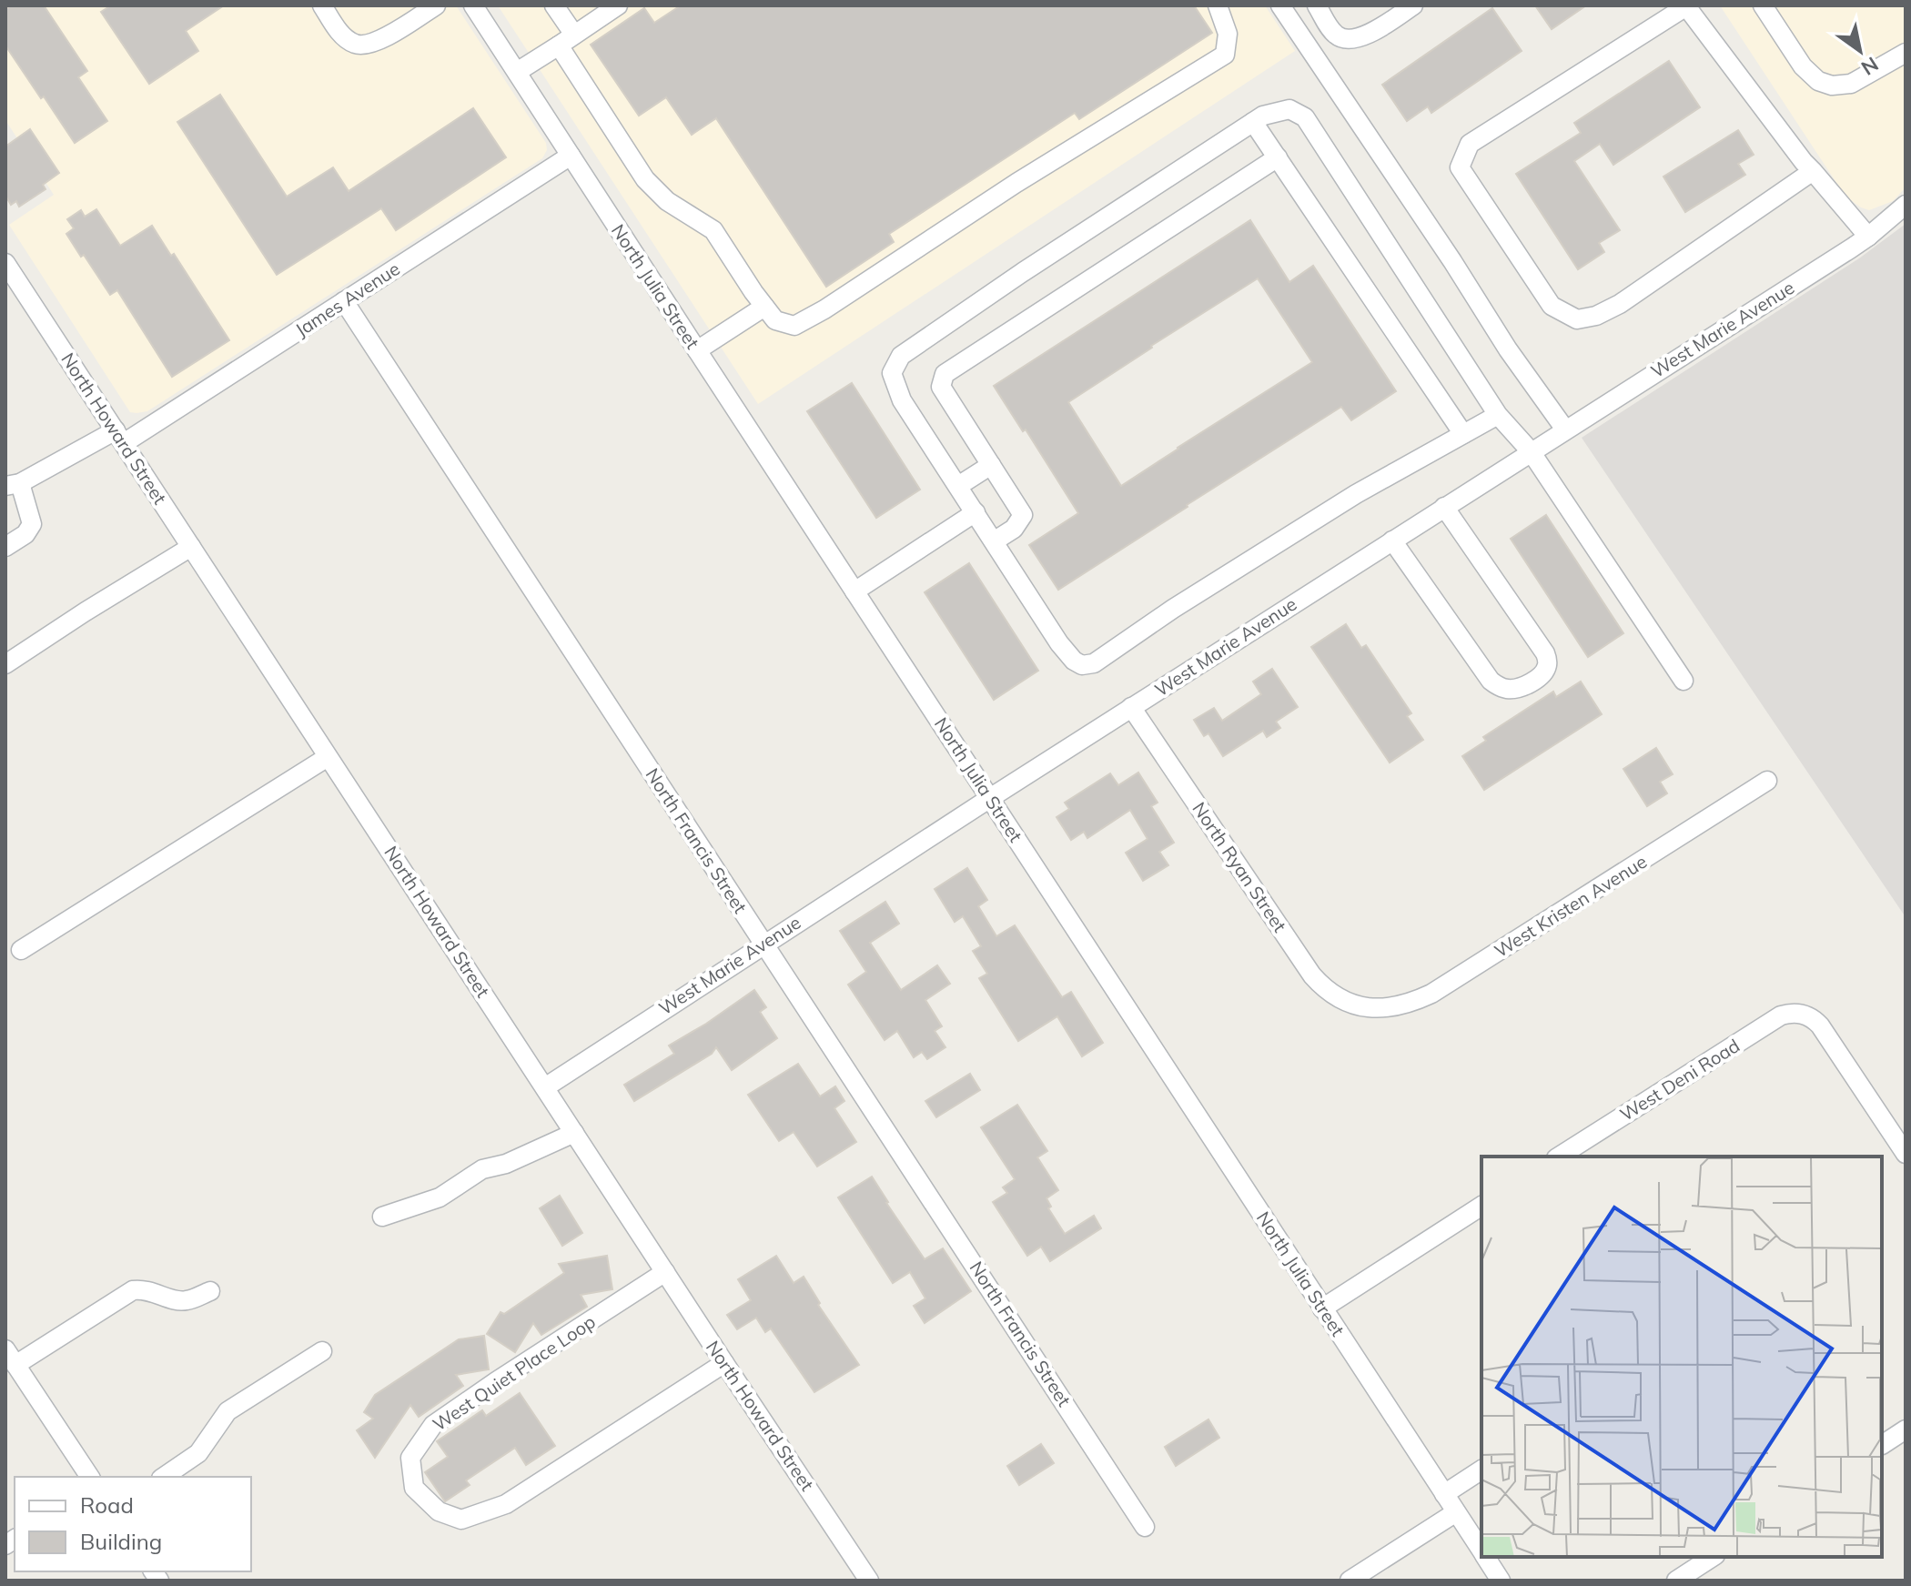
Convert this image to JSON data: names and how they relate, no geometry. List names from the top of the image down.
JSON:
{
  "streets": {
    "street": [
      "North Julia Street",
      "James Avenue",
      "West Marie Avenue",
      "North Howard Street",
      "North Francis Street",
      "North Ryan Street",
      "West Kristen Avenue",
      "West Deni Road",
      "West Quiet Place Loop"
    ]
  },
  "crossings": [
    ["North Julia Street", "James Avenue"],
    ["North Julia Street", "West Marie Avenue"],
    ["James Avenue", "North Howard Street"],
    ["James Avenue", "North Francis Street"],
    ["West Marie Avenue", "North Howard Street"],
    ["West Marie Avenue", "North Francis Street"],
    ["West Marie Avenue", "North Ryan Street"],
    ["North Howard Street", "West Quiet Place Loop"],
    ["North Ryan Street", "West Kristen Avenue"]
  ],
  "legend": ["Road", "Building"],
  "north": "bottom right"
}
